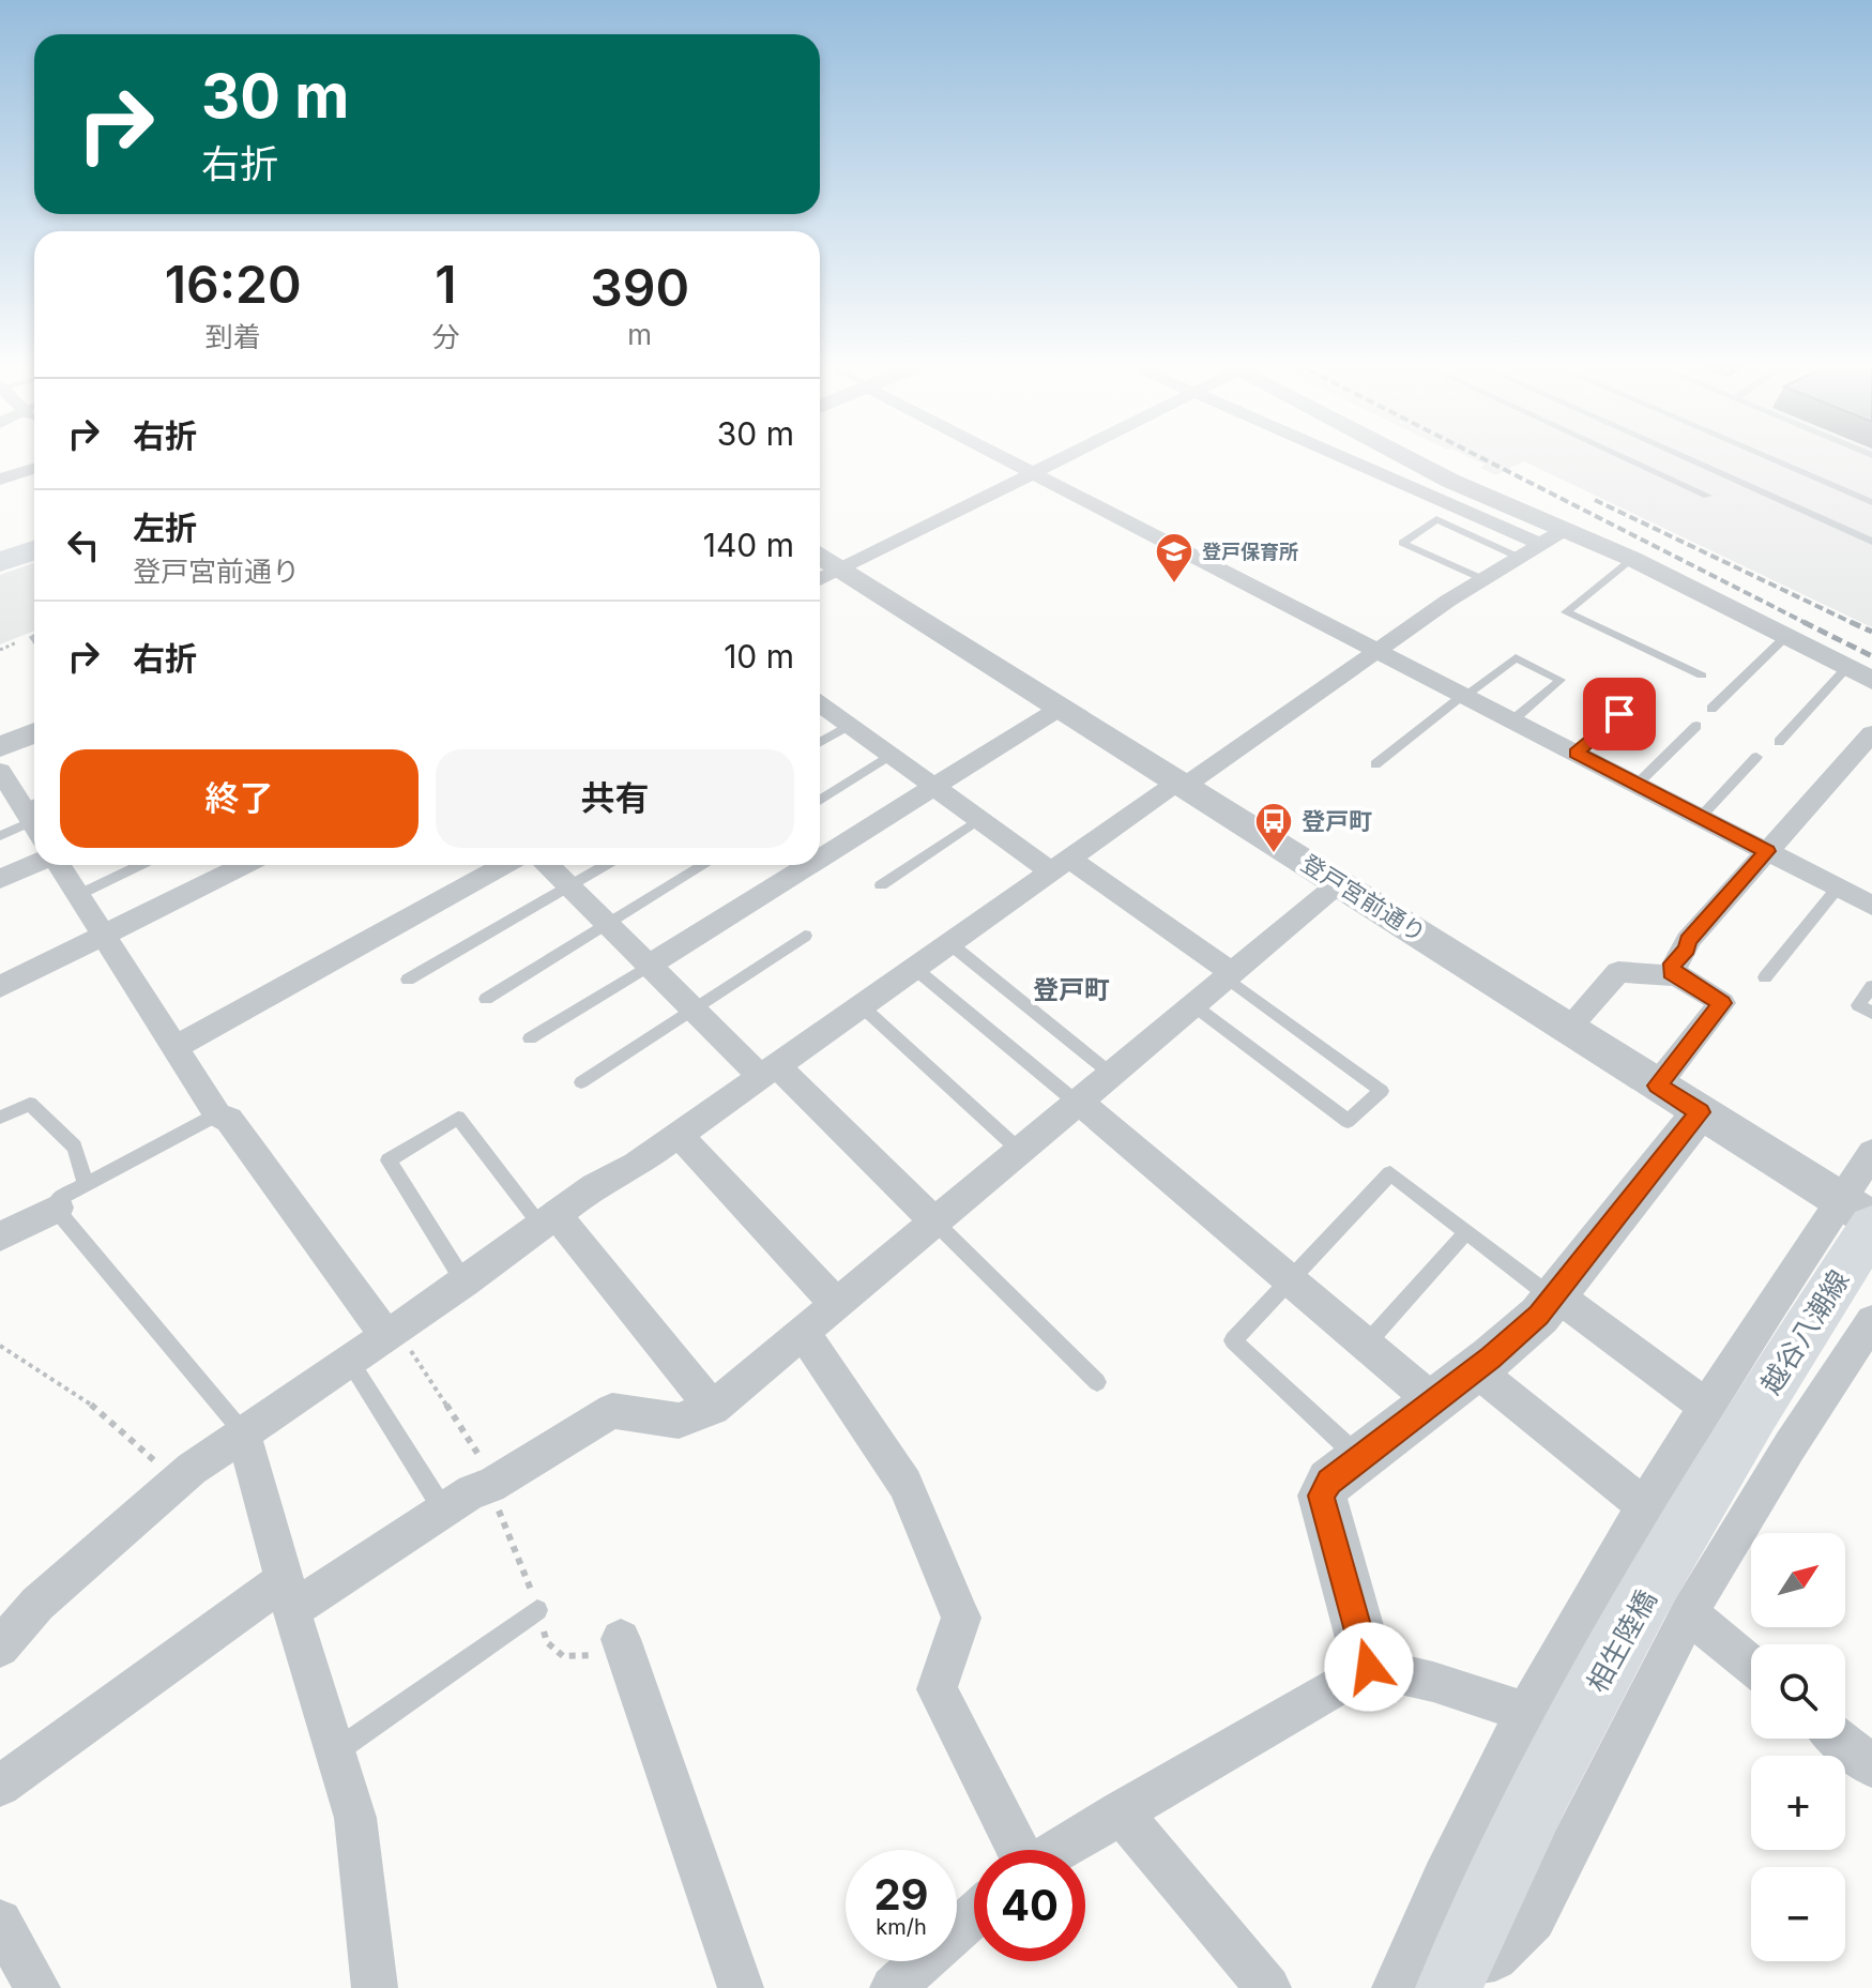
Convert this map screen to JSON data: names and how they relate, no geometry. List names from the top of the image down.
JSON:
{
  "streets": {
    "main road": ["越谷八潮線", "相生陸橋"],
    "street": ["登戸宮前通り"]
  },
  "crossings": [
    ["登戸宮前通り", "越谷八潮線"],
    ["越谷八潮線", "相生陸橋"]
  ],
  "districts": ["登戸町"],
  "places": {
    "school or university": ["登戸保育所"],
    "bus stop": ["登戸町"]
  },
  "north": "top right",
  "page": {
    "turn": ["30 m", "右折"],
    "eta": [
      "16:20",
      "到着",
      "1",
      "分",
      "390",
      "m"
    ],
    "list": [
      {
        "name": "右折",
        "value": "30 m"
      },
      {
        "name": "左折",
        "note": "登戸宮前通り",
        "value": "140 m"
      },
      {
        "name": "右折",
        "value": "10 m"
      }
    ],
    "buttons": ["終了", "共有"],
    "map_buttons": ["+", "−"],
    "speed": "29 km/h",
    "limit": "40"
  }
}
